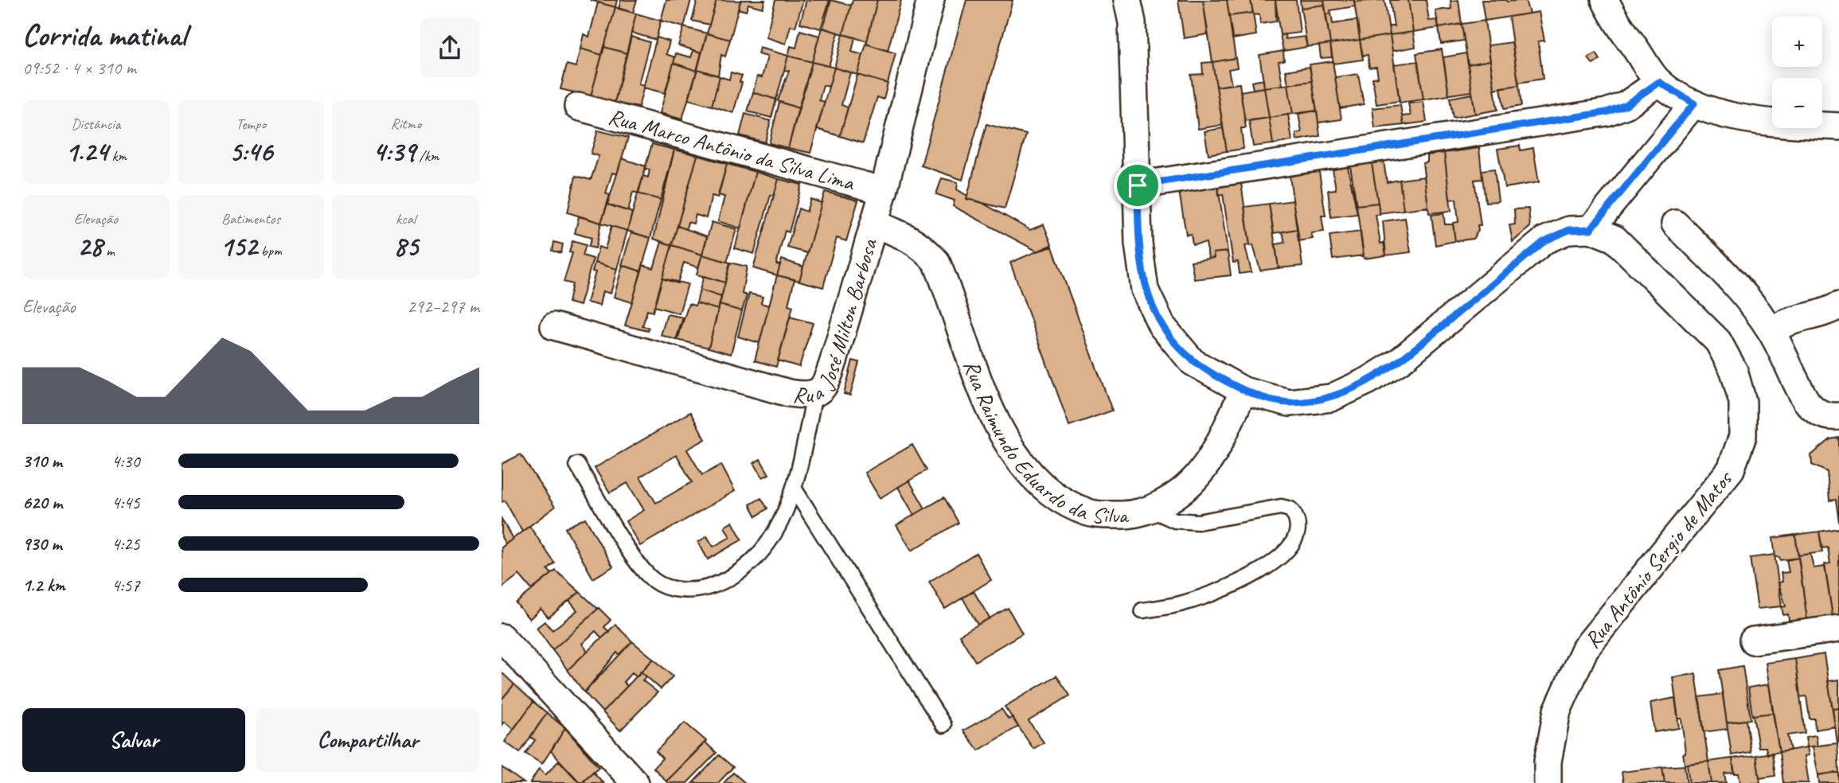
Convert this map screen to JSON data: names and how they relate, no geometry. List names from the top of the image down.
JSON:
{
  "streets": {
    "street": [
      "Rua Marco Antônio da Silva Lima",
      "Rua José Milton Barbosa",
      "Rua Raimundo Eduardo da Silva",
      "Rua Antônio Sergio de Matos"
    ]
  },
  "crossings": [
    ["Rua Marco Antônio da Silva Lima", "Rua José Milton Barbosa"],
    ["Rua José Milton Barbosa", "Rua Raimundo Eduardo da Silva"]
  ],
  "page": {
    "heading": ["Corrida matinal", "09:52 · 4 × 310 m"],
    "map_buttons": ["+", "−"],
    "stats": [
      ["Distância", "1.24 km"],
      ["Tempo", "5:46"],
      ["Ritmo", "4:39 /km"],
      ["Elevação", "28 m"],
      ["Batimentos", "152 bpm"],
      ["kcal", "85"]
    ],
    "chart": ["Elevação", "292–297 m"],
    "list": [
      {
        "name": "310 m",
        "note": "4:30"
      },
      {
        "name": "620 m",
        "note": "4:45"
      },
      {
        "name": "930 m",
        "note": "4:25"
      },
      {
        "name": "1.2 km",
        "note": "4:57"
      }
    ],
    "buttons": ["Salvar", "Compartilhar"]
  }
}
